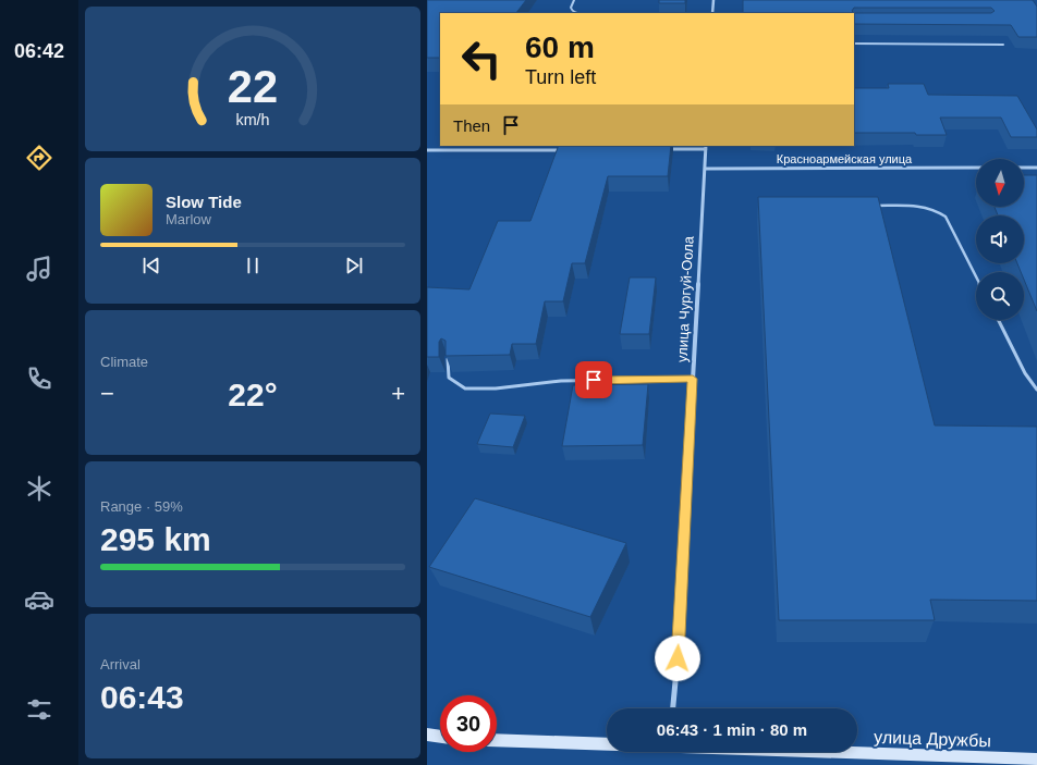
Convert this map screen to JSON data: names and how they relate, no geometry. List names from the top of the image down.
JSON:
{
  "streets": {
    "main road": ["улица Дружбы"],
    "street": ["Красноармейская улица", "улица Чургуй-Оола"]
  },
  "crossings": [
    ["Красноармейская улица", "улица Чургуй-Оола"]
  ],
  "north": "bottom",
  "page": {
    "tabs": "06:42",
    "turn": ["60 m", "Turn left"],
    "then": "Then",
    "song": ["Slow Tide", "Marlow"],
    "tile": [
      "Climate",
      ["Range · 59%", "295 km"],
      ["Arrival", "06:43"]
    ],
    "heat": ["−", "22°", "+"],
    "limit": "30",
    "trip": "06:43 · 1 min · 80 m",
    "gauge": ["22", "km/h"]
  }
}
